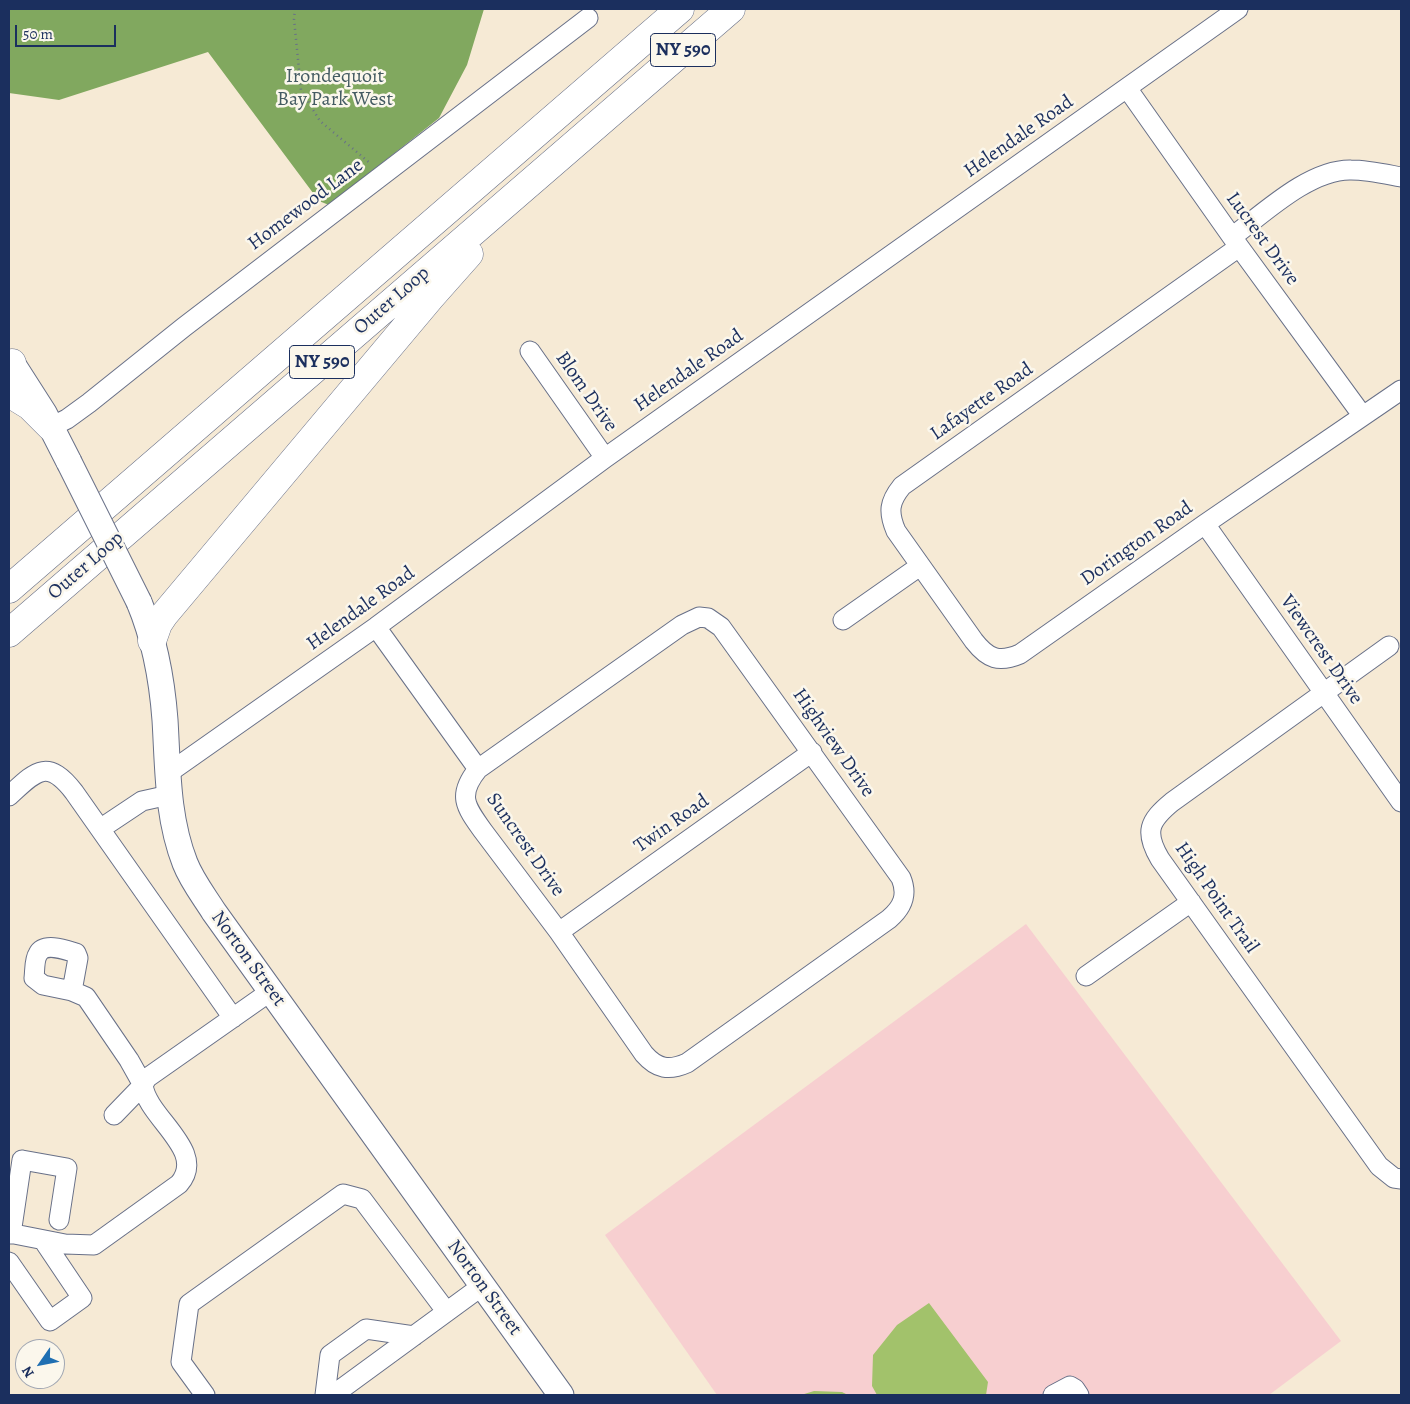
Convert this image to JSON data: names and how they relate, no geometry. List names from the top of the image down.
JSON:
{
  "streets": {
    "highway": ["NY 590", "Outer Loop"],
    "main road": ["Norton Street"],
    "street": [
      "Helendale Road",
      "Homewood Lane",
      "Lucrest Drive",
      "Blom Drive",
      "Lafayette Road",
      "Dorington Road",
      "Viewcrest Drive",
      "Highview Drive",
      "Twin Road",
      "Suncrest Drive",
      "High Point Trail"
    ]
  },
  "crossings": [
    ["Helendale Road", "Lucrest Drive"],
    ["Helendale Road", "Blom Drive"],
    ["Helendale Road", "Suncrest Drive"],
    ["Helendale Road", "Norton Street"],
    ["Homewood Lane", "Norton Street"],
    ["Lucrest Drive", "Lafayette Road"],
    ["Lucrest Drive", "Dorington Road"],
    ["Lafayette Road", "Dorington Road"],
    ["Dorington Road", "Viewcrest Drive"],
    ["Viewcrest Drive", "High Point Trail"],
    ["Highview Drive", "Twin Road"],
    ["Highview Drive", "Suncrest Drive"],
    ["Twin Road", "Suncrest Drive"]
  ],
  "parks": ["Irondequoit Bay Park West"],
  "scale_bar": "50 m",
  "north": "bottom left"
}
